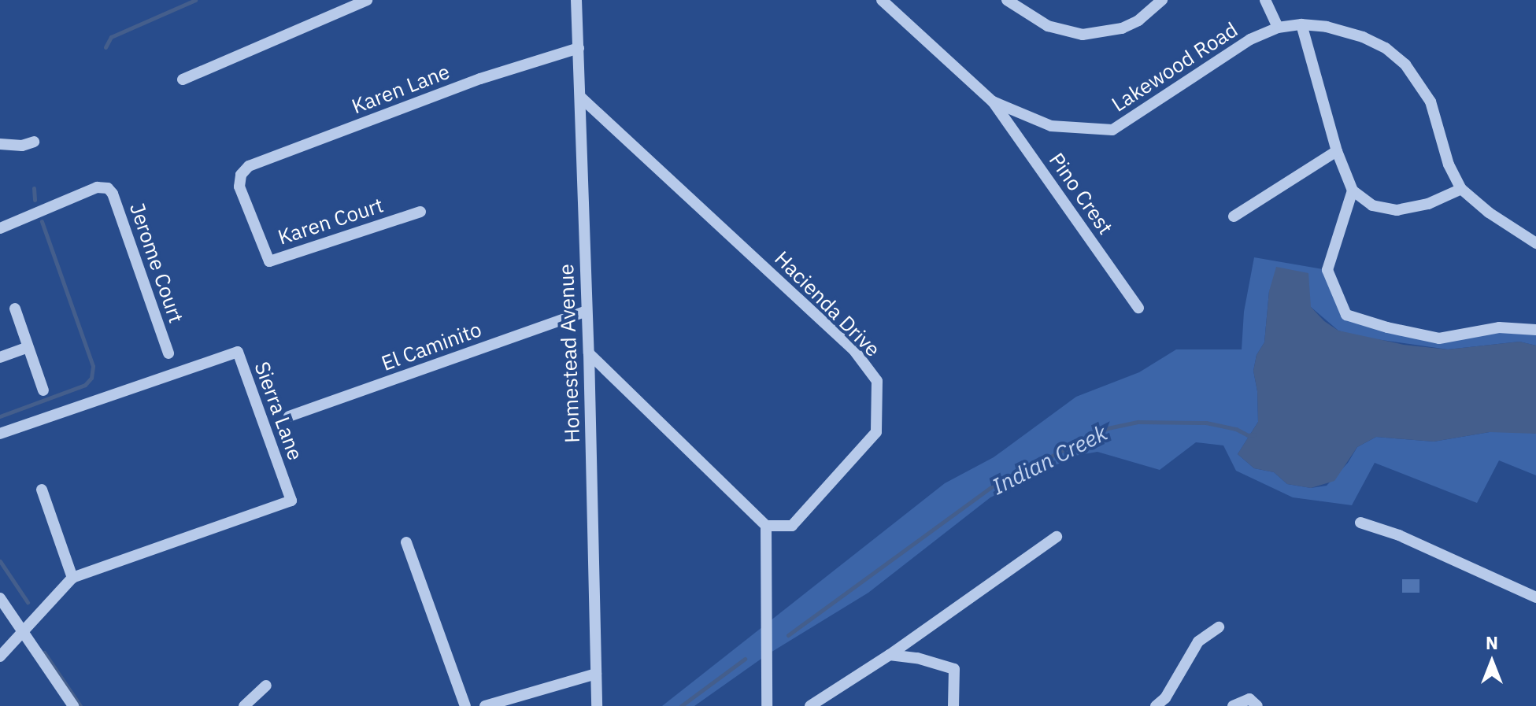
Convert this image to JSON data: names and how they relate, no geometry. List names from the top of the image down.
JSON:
{
  "streets": {
    "street": [
      "Lakewood Road",
      "Karen Lane",
      "Pino Crest",
      "Karen Court",
      "Jerome Court",
      "Hacienda Drive",
      "El Caminito",
      "Homestead Avenue",
      "Sierra Lane"
    ]
  },
  "crossings": [
    ["Lakewood Road", "Pino Crest"],
    ["Karen Lane", "Karen Court"],
    ["Karen Lane", "Homestead Avenue"],
    ["Hacienda Drive", "Homestead Avenue"],
    ["El Caminito", "Homestead Avenue"]
  ],
  "water": ["Indian Creek"],
  "north": "top"
}
